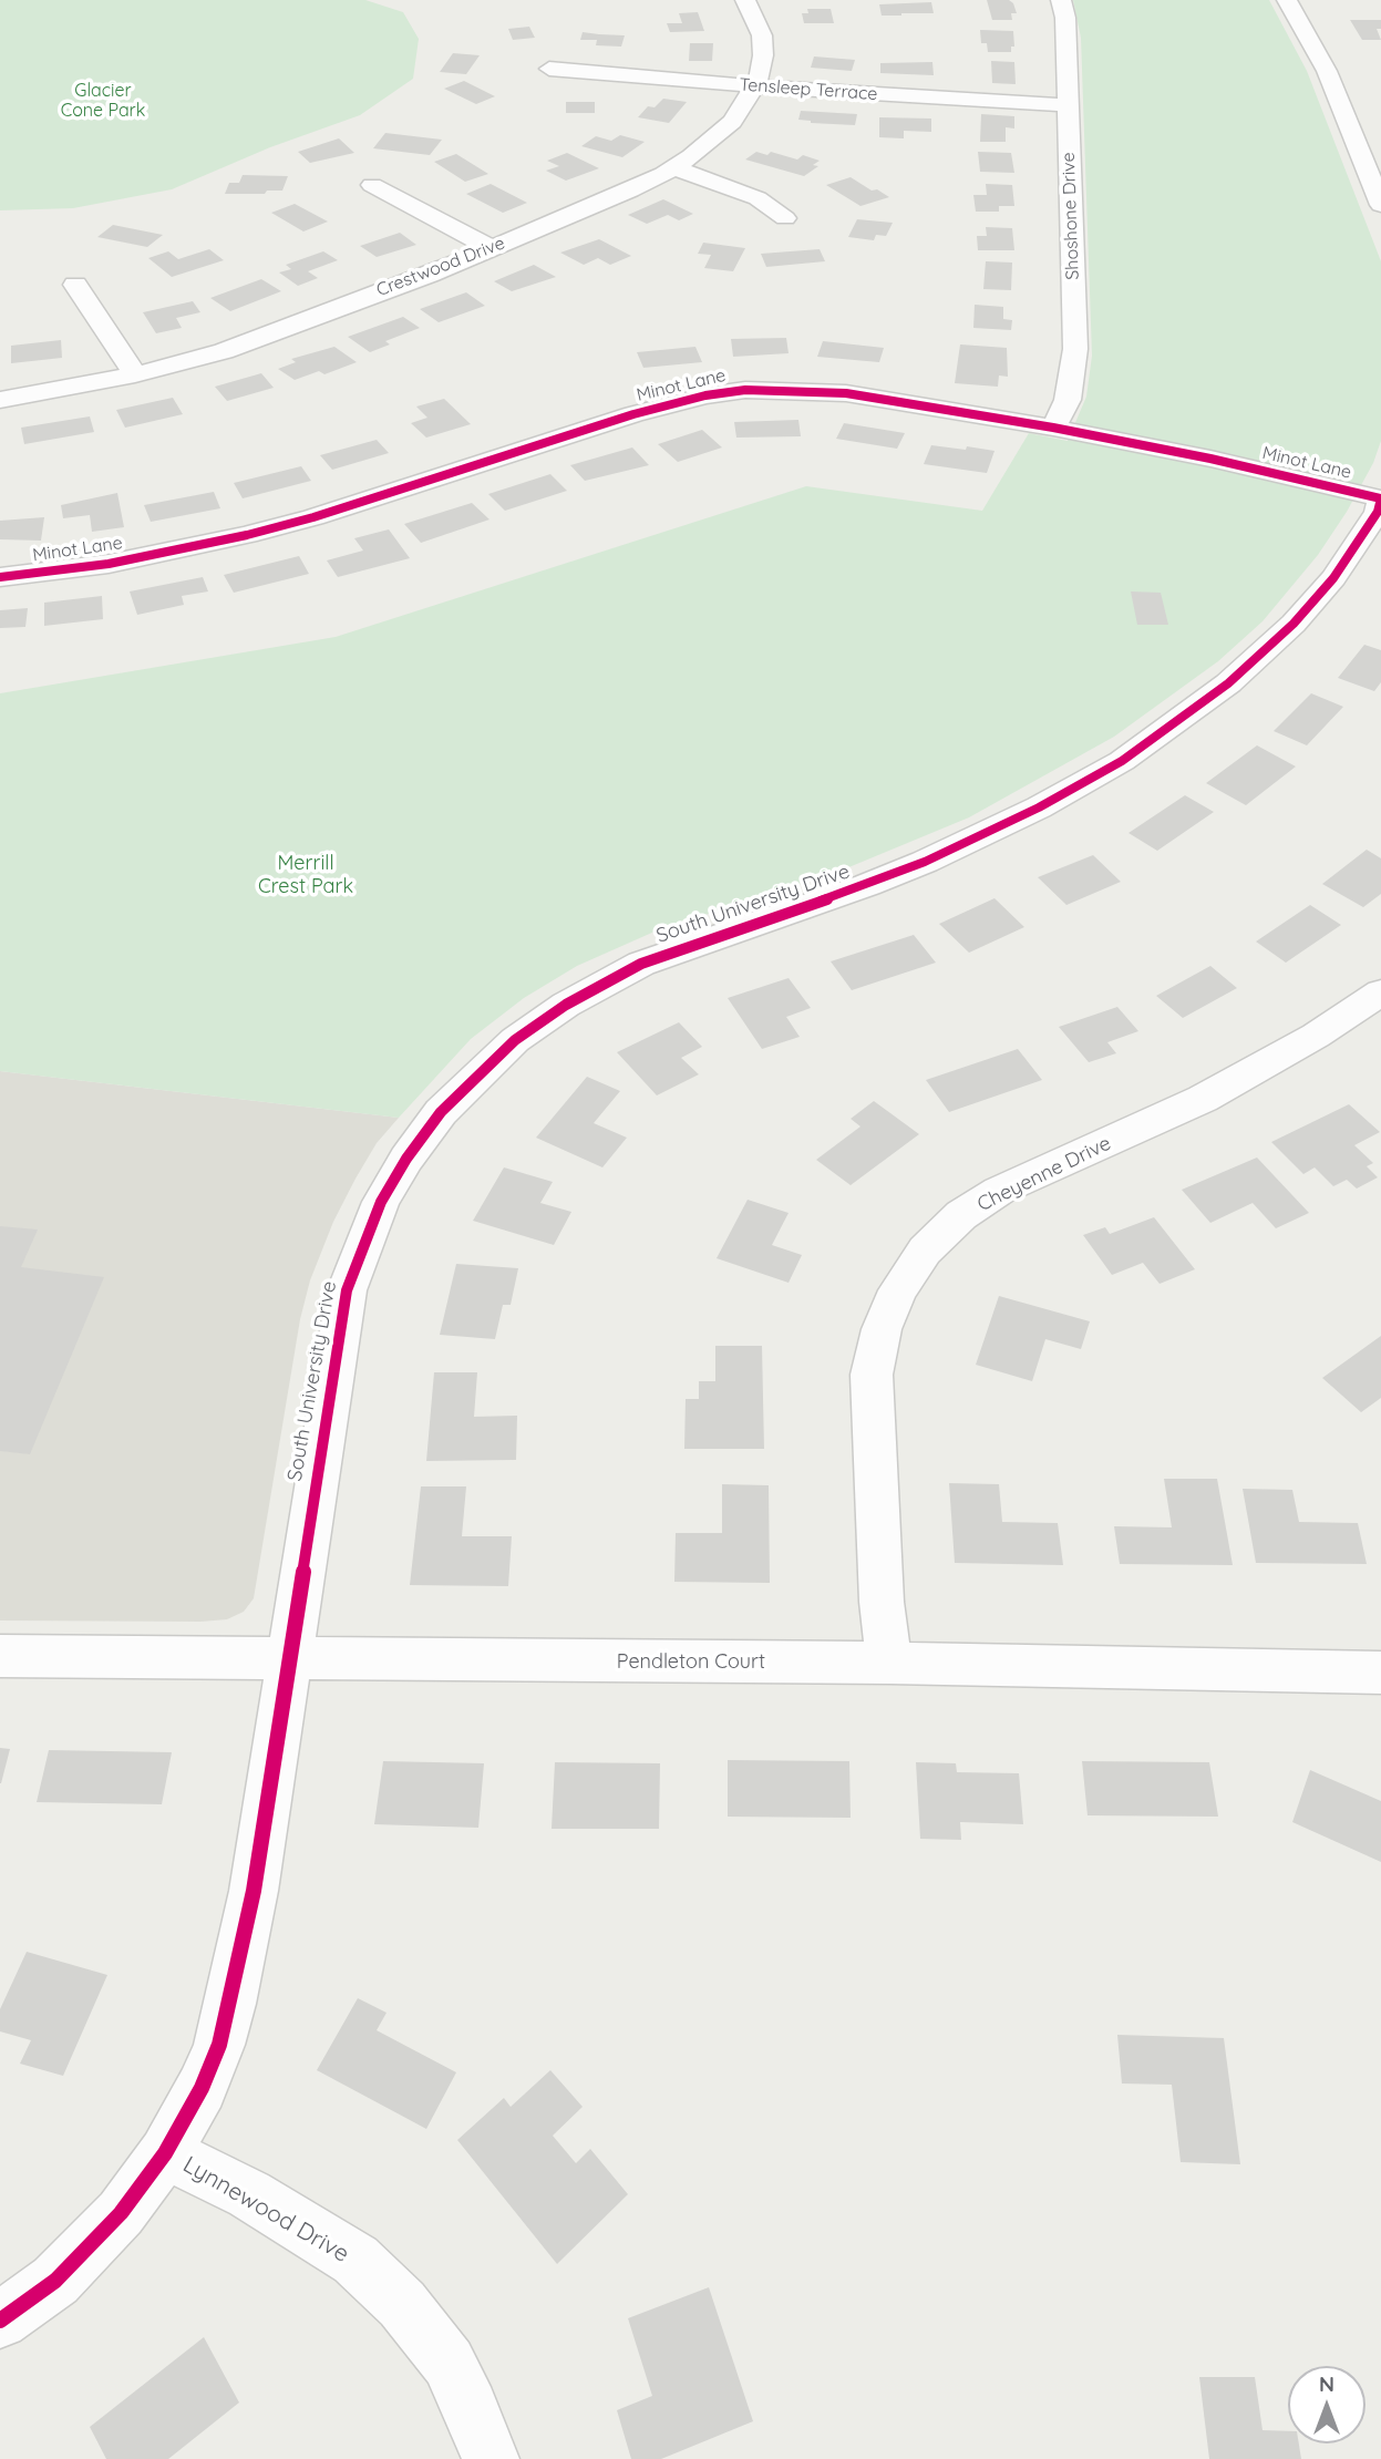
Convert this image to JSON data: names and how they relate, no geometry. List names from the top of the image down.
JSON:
{
  "streets": {
    "street": [
      "Tensleep Terrace",
      "Shoshone Drive",
      "Crestwood Drive",
      "Minot Lane",
      "South University Drive",
      "Cheyenne Drive",
      "Pendleton Court",
      "Lynnewood Drive"
    ]
  },
  "crossings": [
    ["Tensleep Terrace", "Shoshone Drive"],
    ["Tensleep Terrace", "Crestwood Drive"],
    ["Shoshone Drive", "Minot Lane"],
    ["Minot Lane", "South University Drive"],
    ["South University Drive", "Pendleton Court"],
    ["South University Drive", "Lynnewood Drive"],
    ["Cheyenne Drive", "Pendleton Court"]
  ],
  "parks": ["Glacier Cone Park", "Merrill Crest Park"],
  "north": "top"
}
